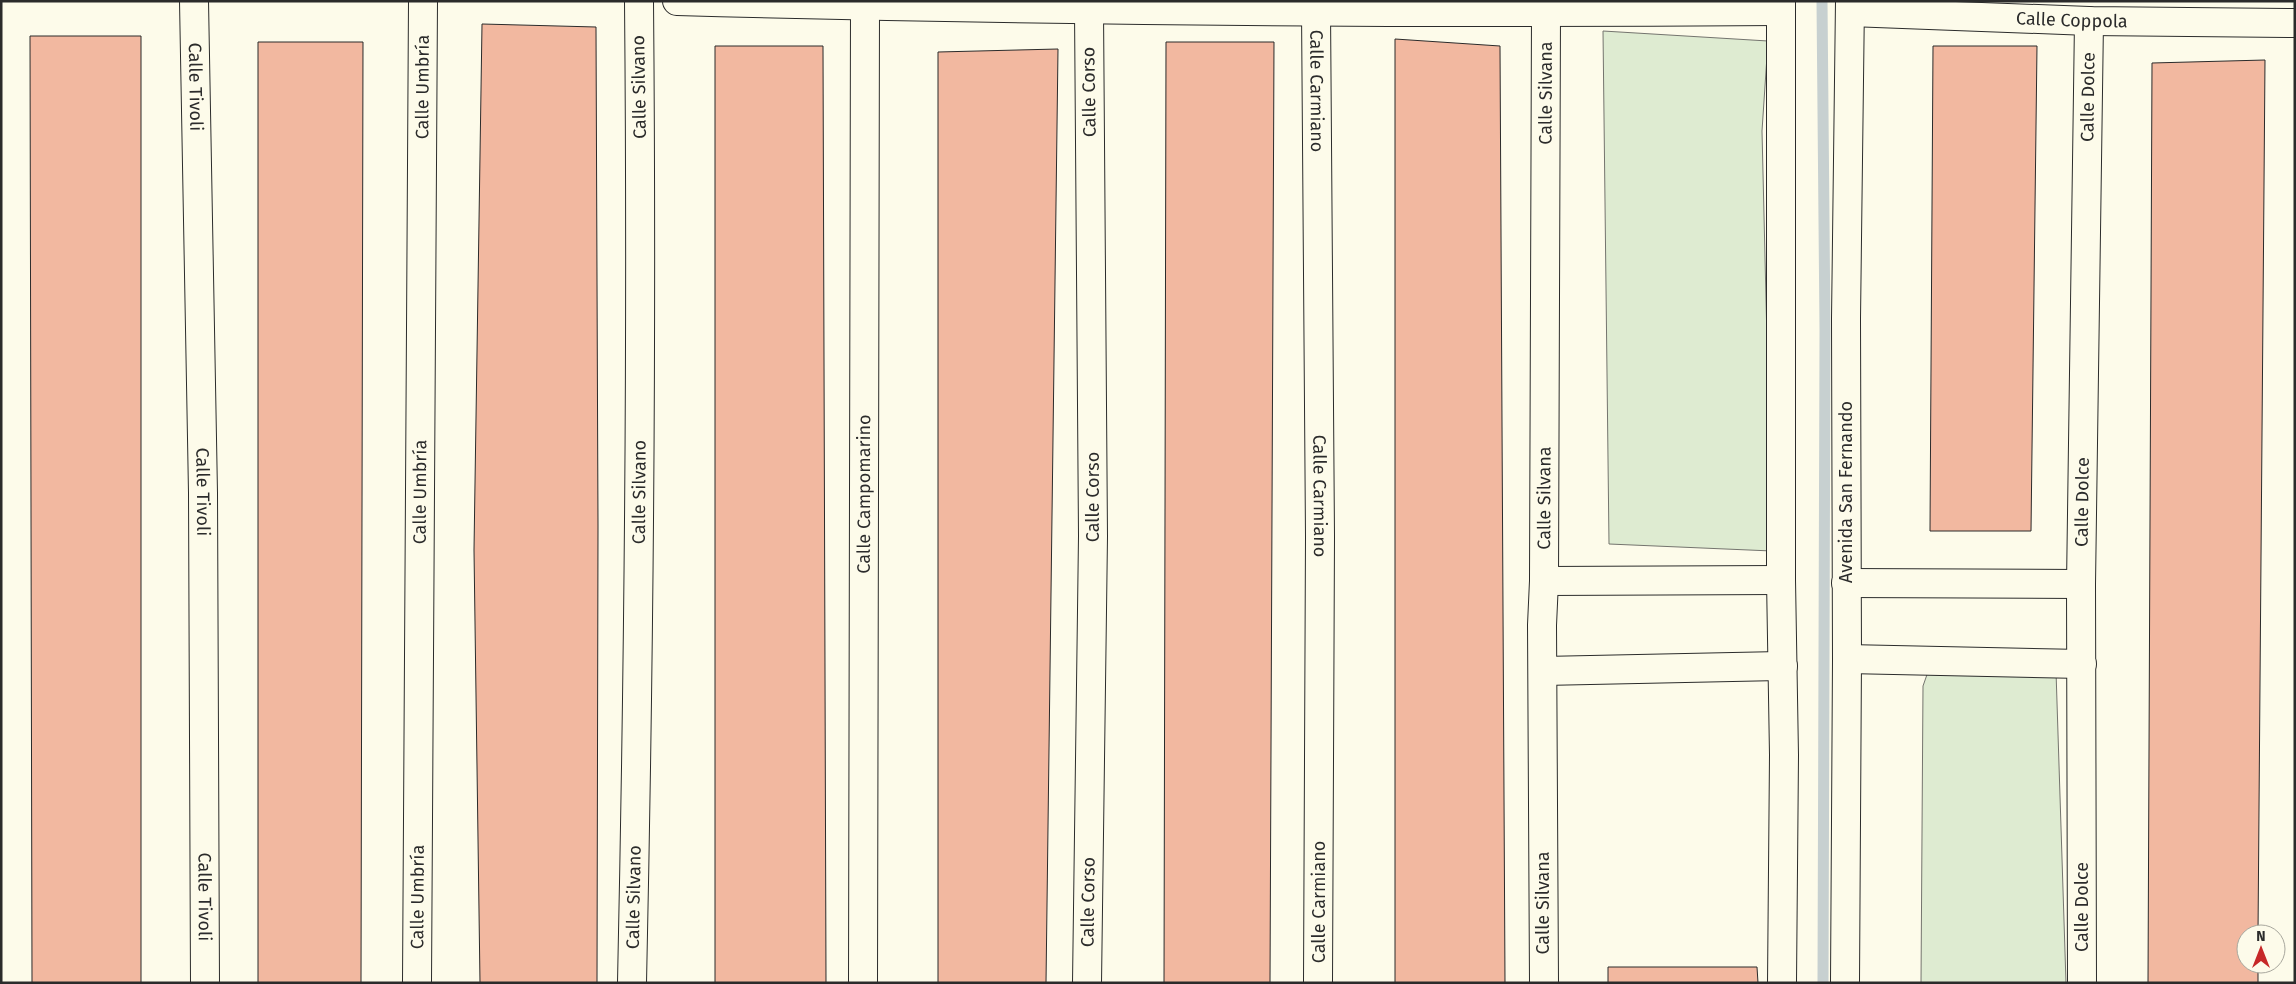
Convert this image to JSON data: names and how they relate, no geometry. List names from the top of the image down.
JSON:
{
  "streets": {
    "street": [
      "Calle Coppola",
      "Calle Tivoli",
      "Calle Umbría",
      "Calle Silvano",
      "Calle Corso",
      "Calle Carmiano",
      "Calle Silvana",
      "Calle Dolce",
      "Avenida San Fernando",
      "Calle Campomarino"
    ]
  },
  "crossings": [
    ["Calle Coppola", "Calle Dolce"],
    ["Calle Coppola", "Avenida San Fernando"]
  ],
  "north": "top"
}
